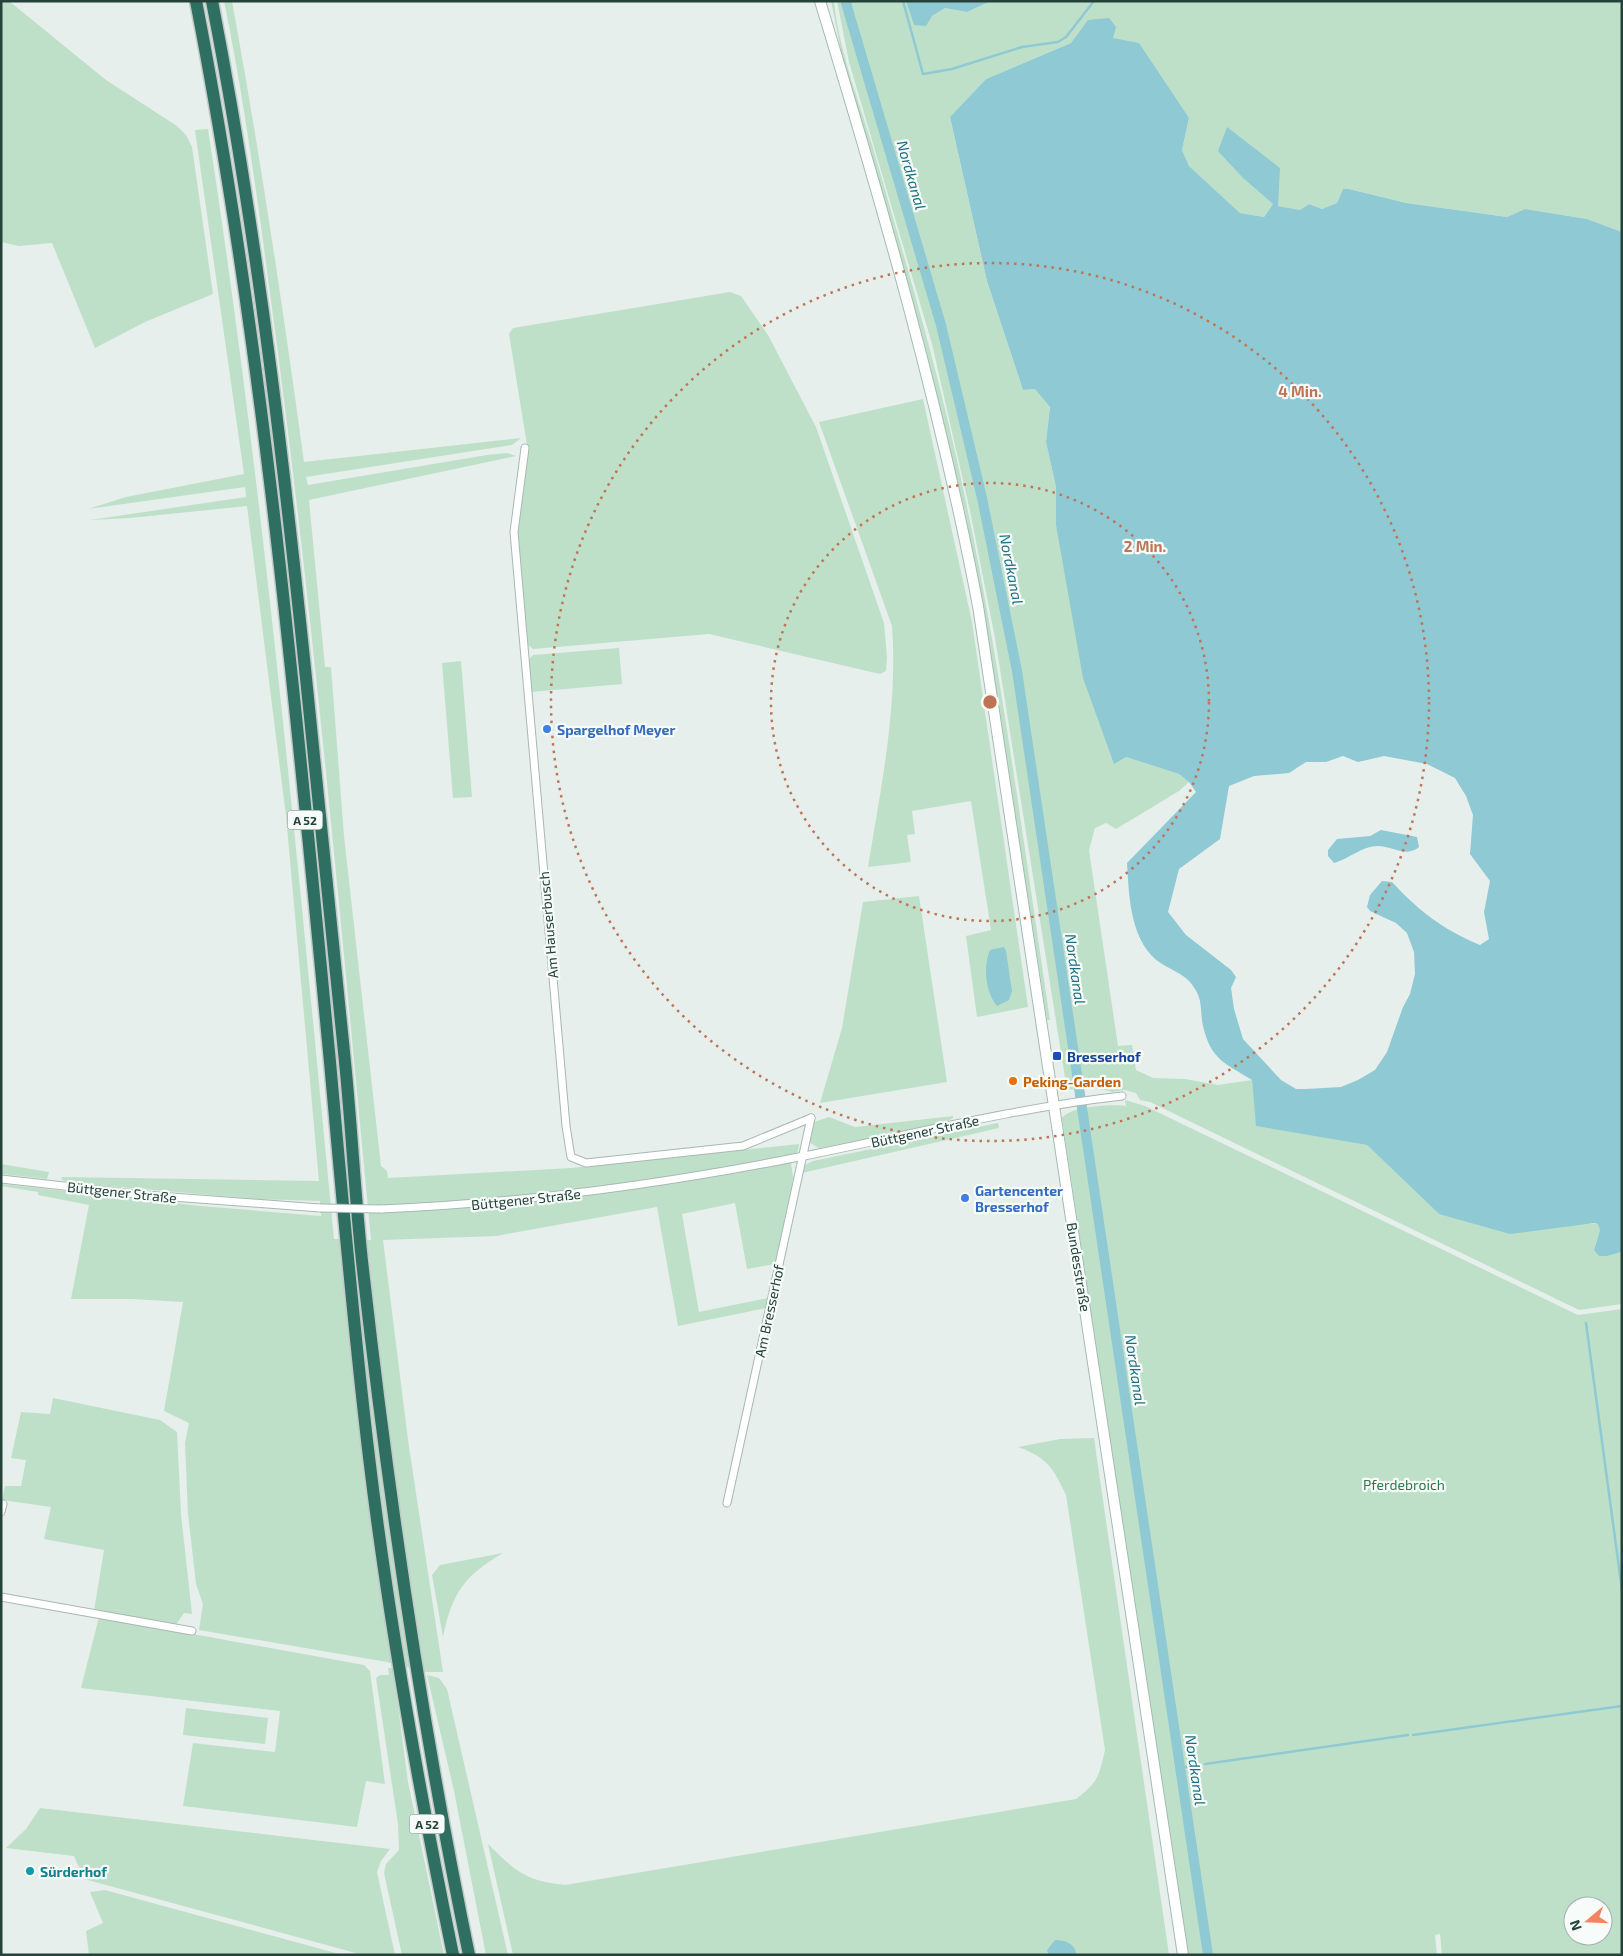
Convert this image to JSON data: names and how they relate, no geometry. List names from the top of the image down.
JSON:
{
  "streets": {
    "highway": ["A 52"],
    "main road": ["Bundesstraße"],
    "street": ["Am Hauserbusch", "Büttgener Straße", "Am Bresserhof"]
  },
  "crossings": [
    ["Am Hauserbusch", "Am Bresserhof"],
    ["Büttgener Straße", "Bundesstraße"],
    ["Büttgener Straße", "Am Bresserhof"]
  ],
  "water": ["Nordkanal"],
  "parks": ["Pferdebroich"],
  "places": {
    "other": [
      "Spargelhof Meyer",
      "Peking-Garden",
      "Gartencenter Bresserhof",
      "Sürderhof"
    ],
    "transit": ["Bresserhof"]
  },
  "north": "left",
  "rings": ["4 Min.", "2 Min."]
}
